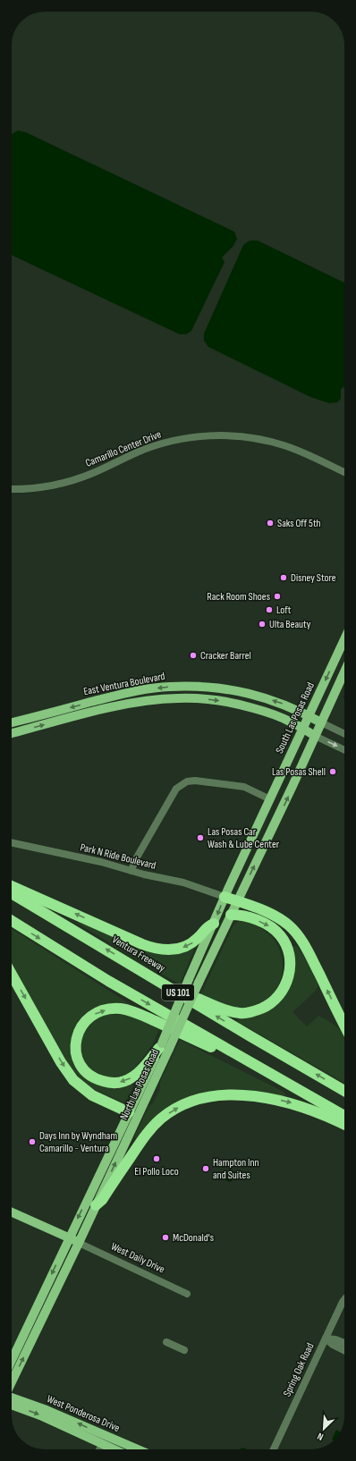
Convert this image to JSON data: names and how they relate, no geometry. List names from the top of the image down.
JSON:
{
  "streets": {
    "highway": ["Ventura Freeway", "US 101"],
    "main road": [
      "East Ventura Boulevard",
      "South Las Posas Road",
      "North Las Posas Road",
      "West Ponderosa Drive"
    ],
    "street": [
      "Camarillo Center Drive",
      "Park N Ride Boulevard",
      "West Daily Drive",
      "Spring Oak Road"
    ]
  },
  "crossings": [
    ["East Ventura Boulevard", "South Las Posas Road"],
    ["South Las Posas Road", "Park N Ride Boulevard"],
    ["South Las Posas Road", "North Las Posas Road"],
    ["Park N Ride Boulevard", "North Las Posas Road"],
    ["North Las Posas Road", "West Daily Drive"]
  ],
  "places": [
    "Saks Off 5th",
    "Disney Store",
    "Rack Room Shoes",
    "Loft",
    "Ulta Beauty",
    "Cracker Barrel",
    "Las Posas Shell",
    "Las Posas Car Wash & Lube Center",
    "Days Inn by Wyndham Camarillo - Ventura",
    "El Pollo Loco",
    "Hampton Inn and Suites",
    "McDonald's"
  ],
  "north": "bottom left"
}
